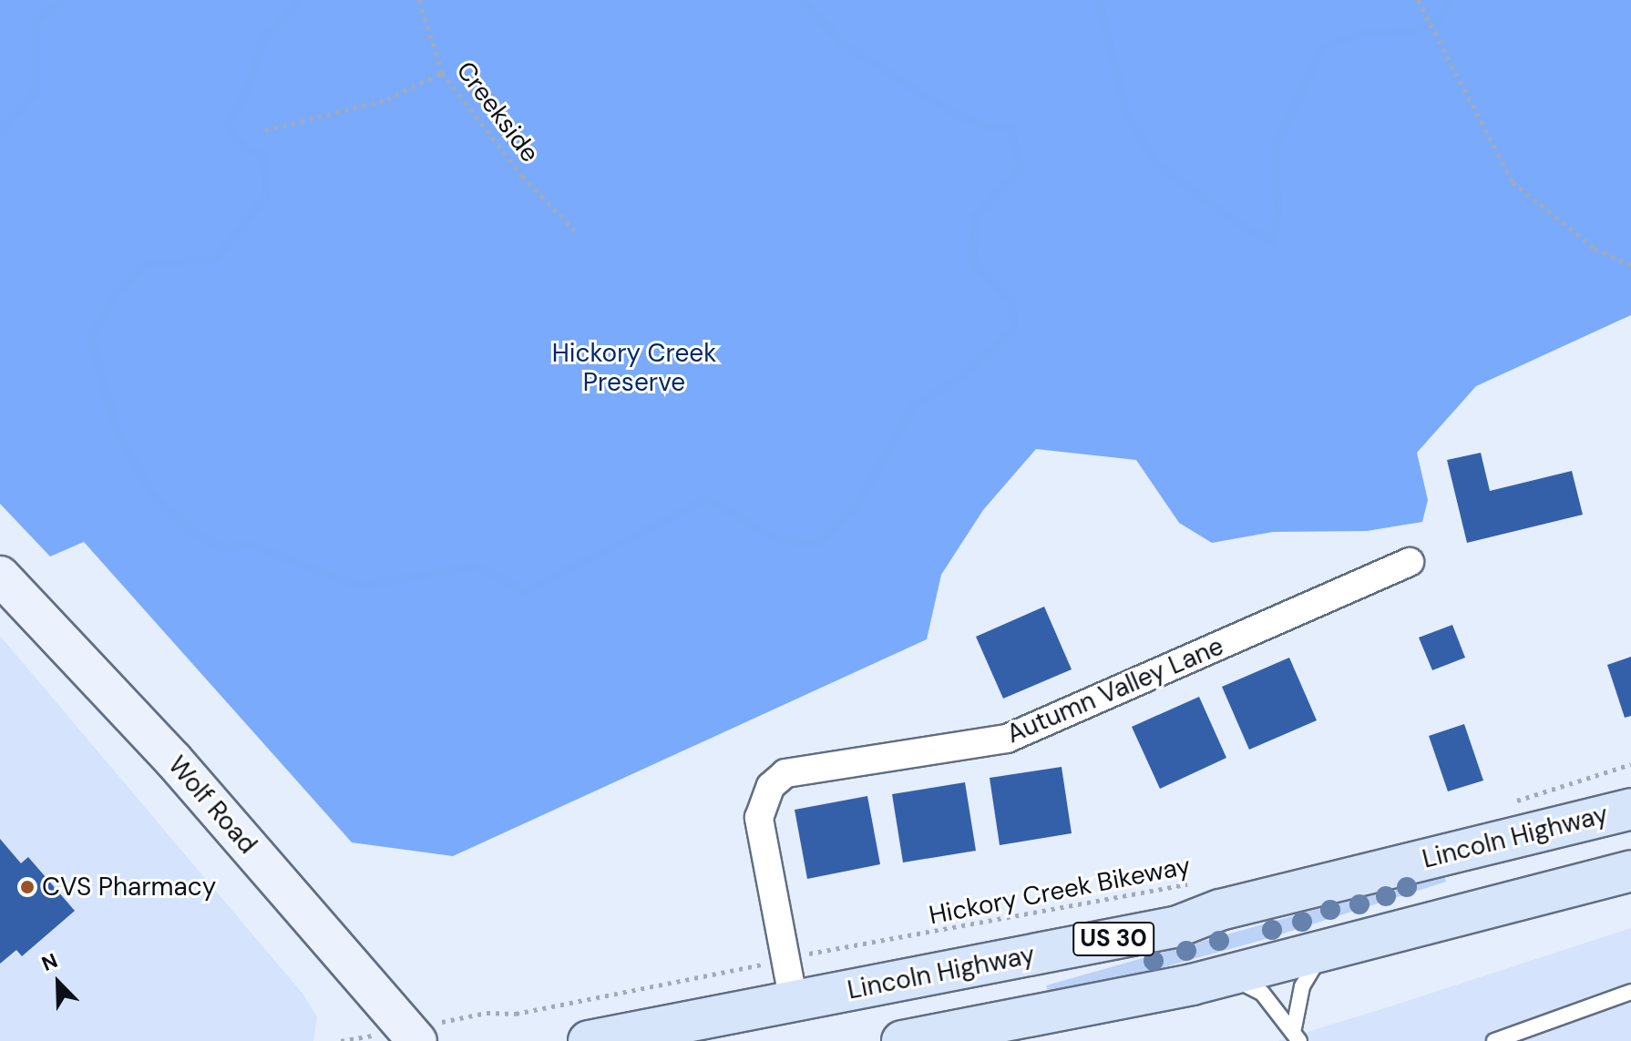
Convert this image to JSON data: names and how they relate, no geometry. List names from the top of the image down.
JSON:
{
  "streets": {
    "main road": ["Wolf Road", "Lincoln Highway", "US 30"],
    "street": ["Autumn Valley Lane"],
    "path": ["Creekside", "Hickory Creek Bikeway"]
  },
  "crossings": [
    ["Autumn Valley Lane", "Lincoln Highway"],
    ["Autumn Valley Lane", "Hickory Creek Bikeway"]
  ],
  "parks": ["Hickory Creek Preserve"],
  "places": ["CVS Pharmacy"],
  "north": "top left"
}
